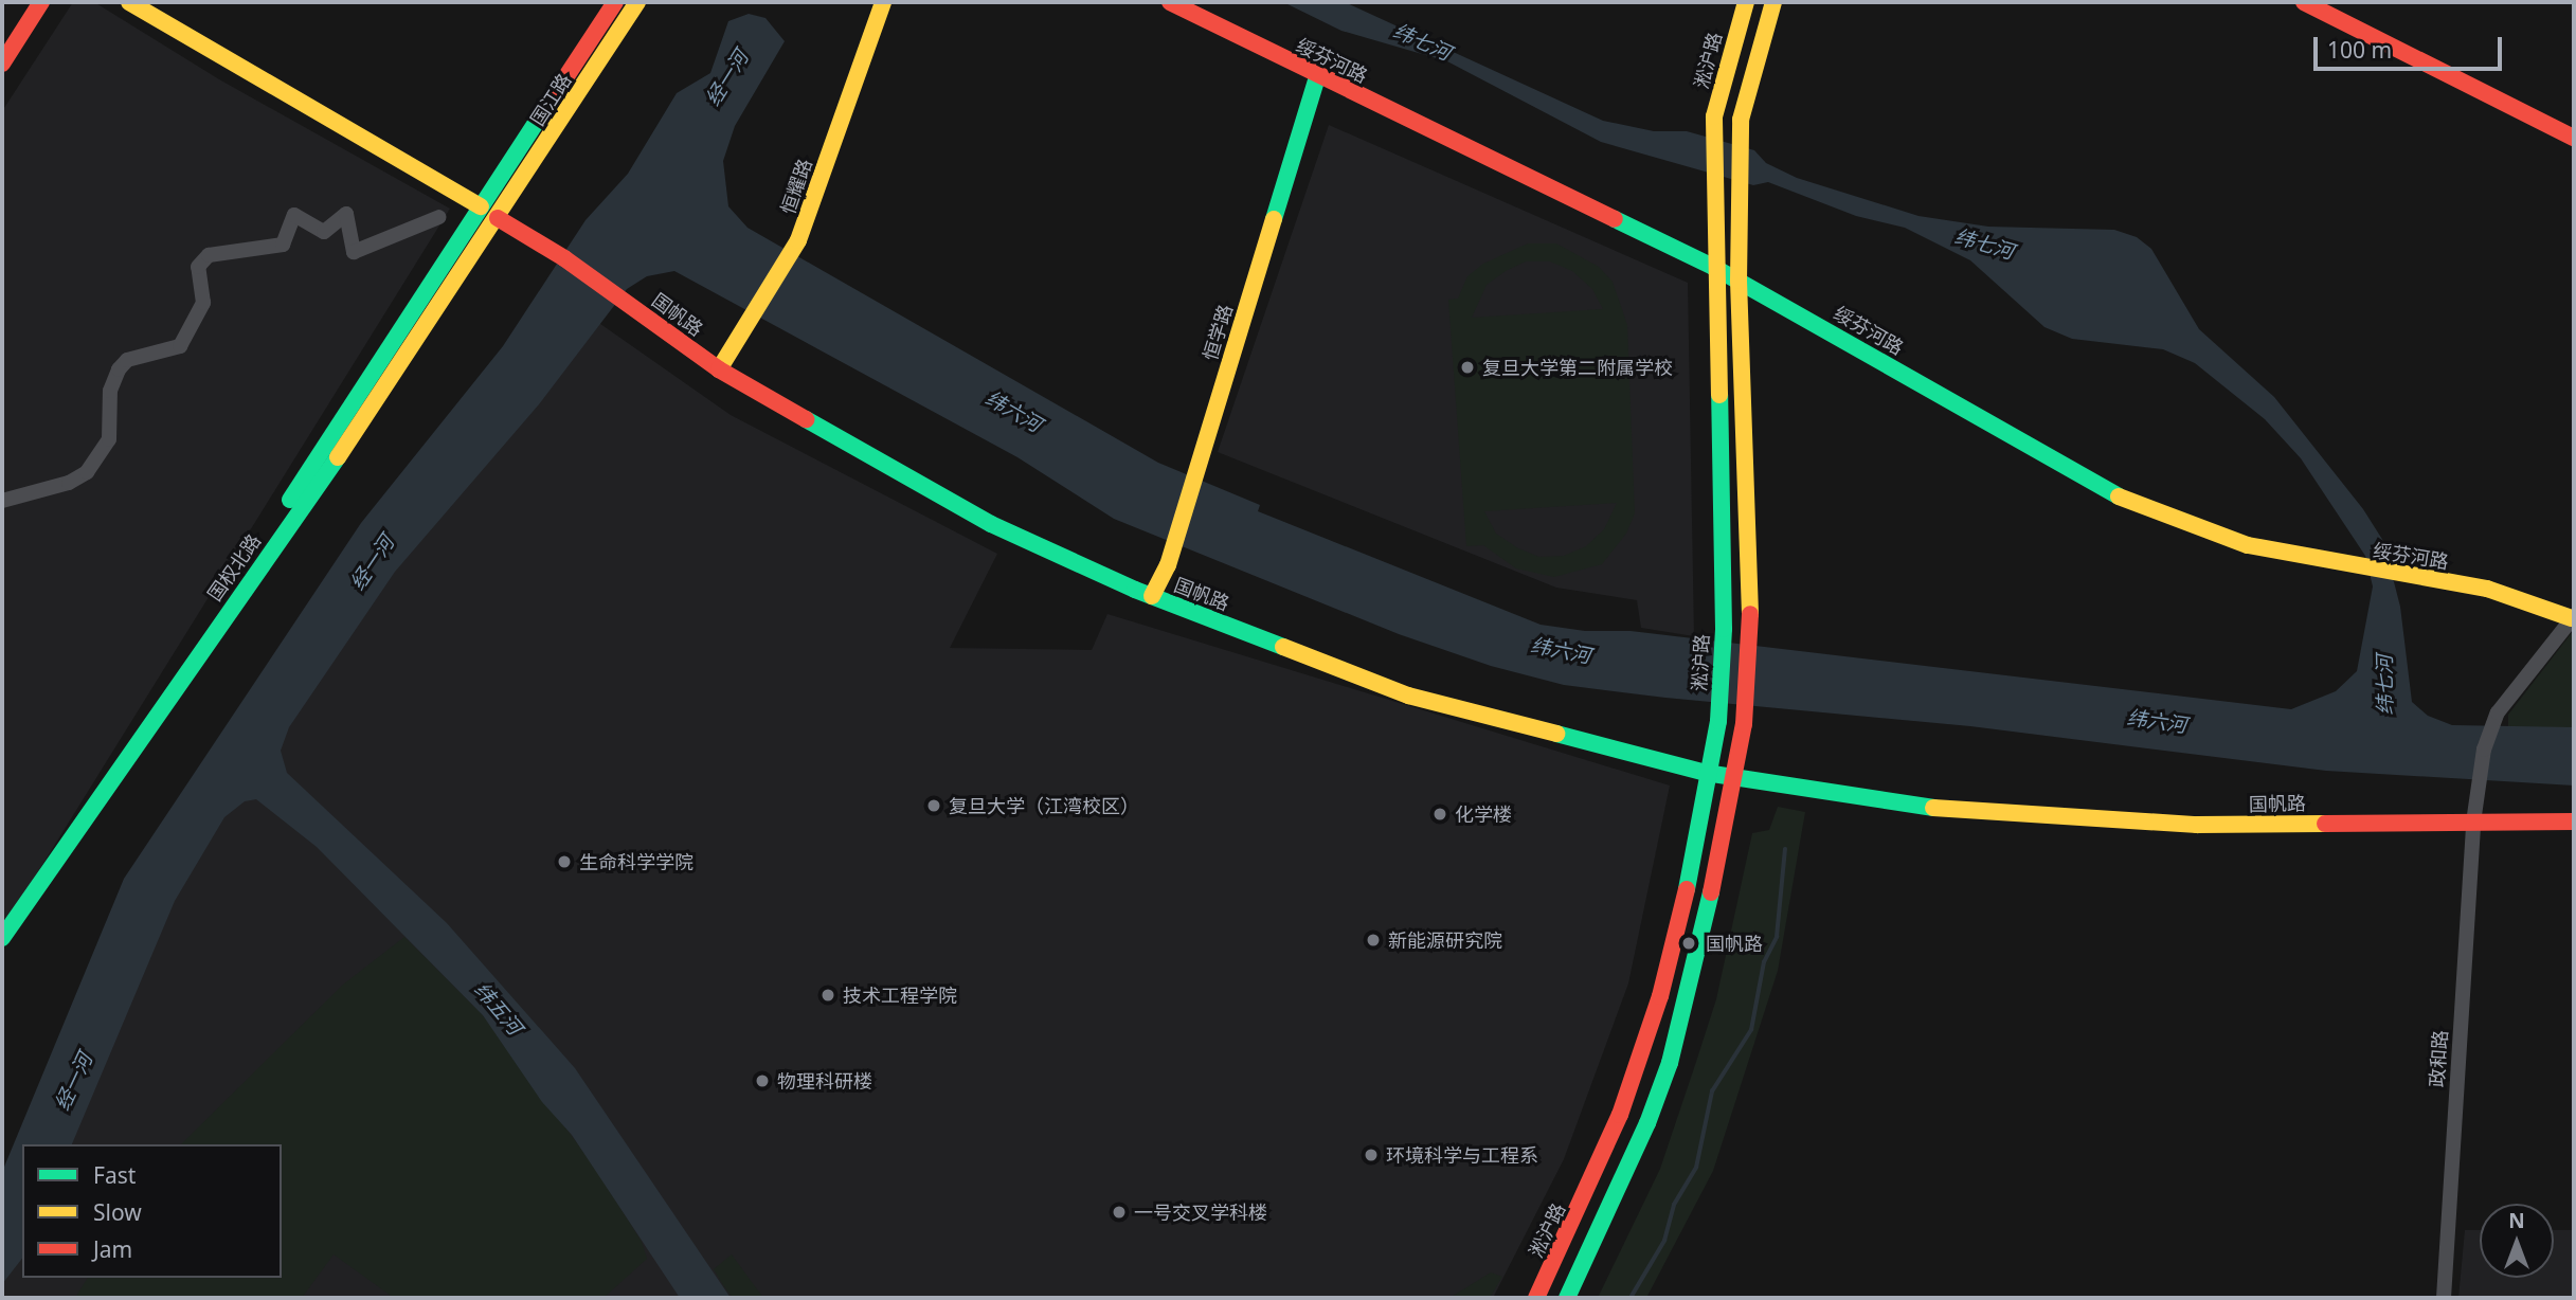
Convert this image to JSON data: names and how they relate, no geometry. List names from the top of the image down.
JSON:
{
  "streets": {
    "street": [
      "绥芬河路",
      "淞沪路",
      "国江路",
      "恒耀路",
      "国帆路",
      "恒学路",
      "国权北路",
      "政和路"
    ]
  },
  "crossings": [
    ["绥芬河路", "淞沪路"],
    ["绥芬河路", "恒学路"],
    ["绥芬河路", "政和路"],
    ["淞沪路", "国帆路"],
    ["国江路", "国帆路"],
    ["国江路", "国权北路"],
    ["恒耀路", "国帆路"],
    ["国帆路", "恒学路"],
    ["国帆路", "国权北路"],
    ["国帆路", "政和路"]
  ],
  "water": [
    "纬七河",
    "经一河",
    "纬六河",
    "纬五河"
  ],
  "places": [
    "复旦大学第二附属学校",
    "复旦大学（江湾校区）",
    "化学楼",
    "生命科学学院",
    "新能源研究院",
    "国帆路",
    "技术工程学院",
    "物理科研楼",
    "环境科学与工程系",
    "一号交叉学科楼"
  ],
  "legend": ["Fast", "Slow", "Jam"],
  "scale_bar": "100 m",
  "north": "top"
}
